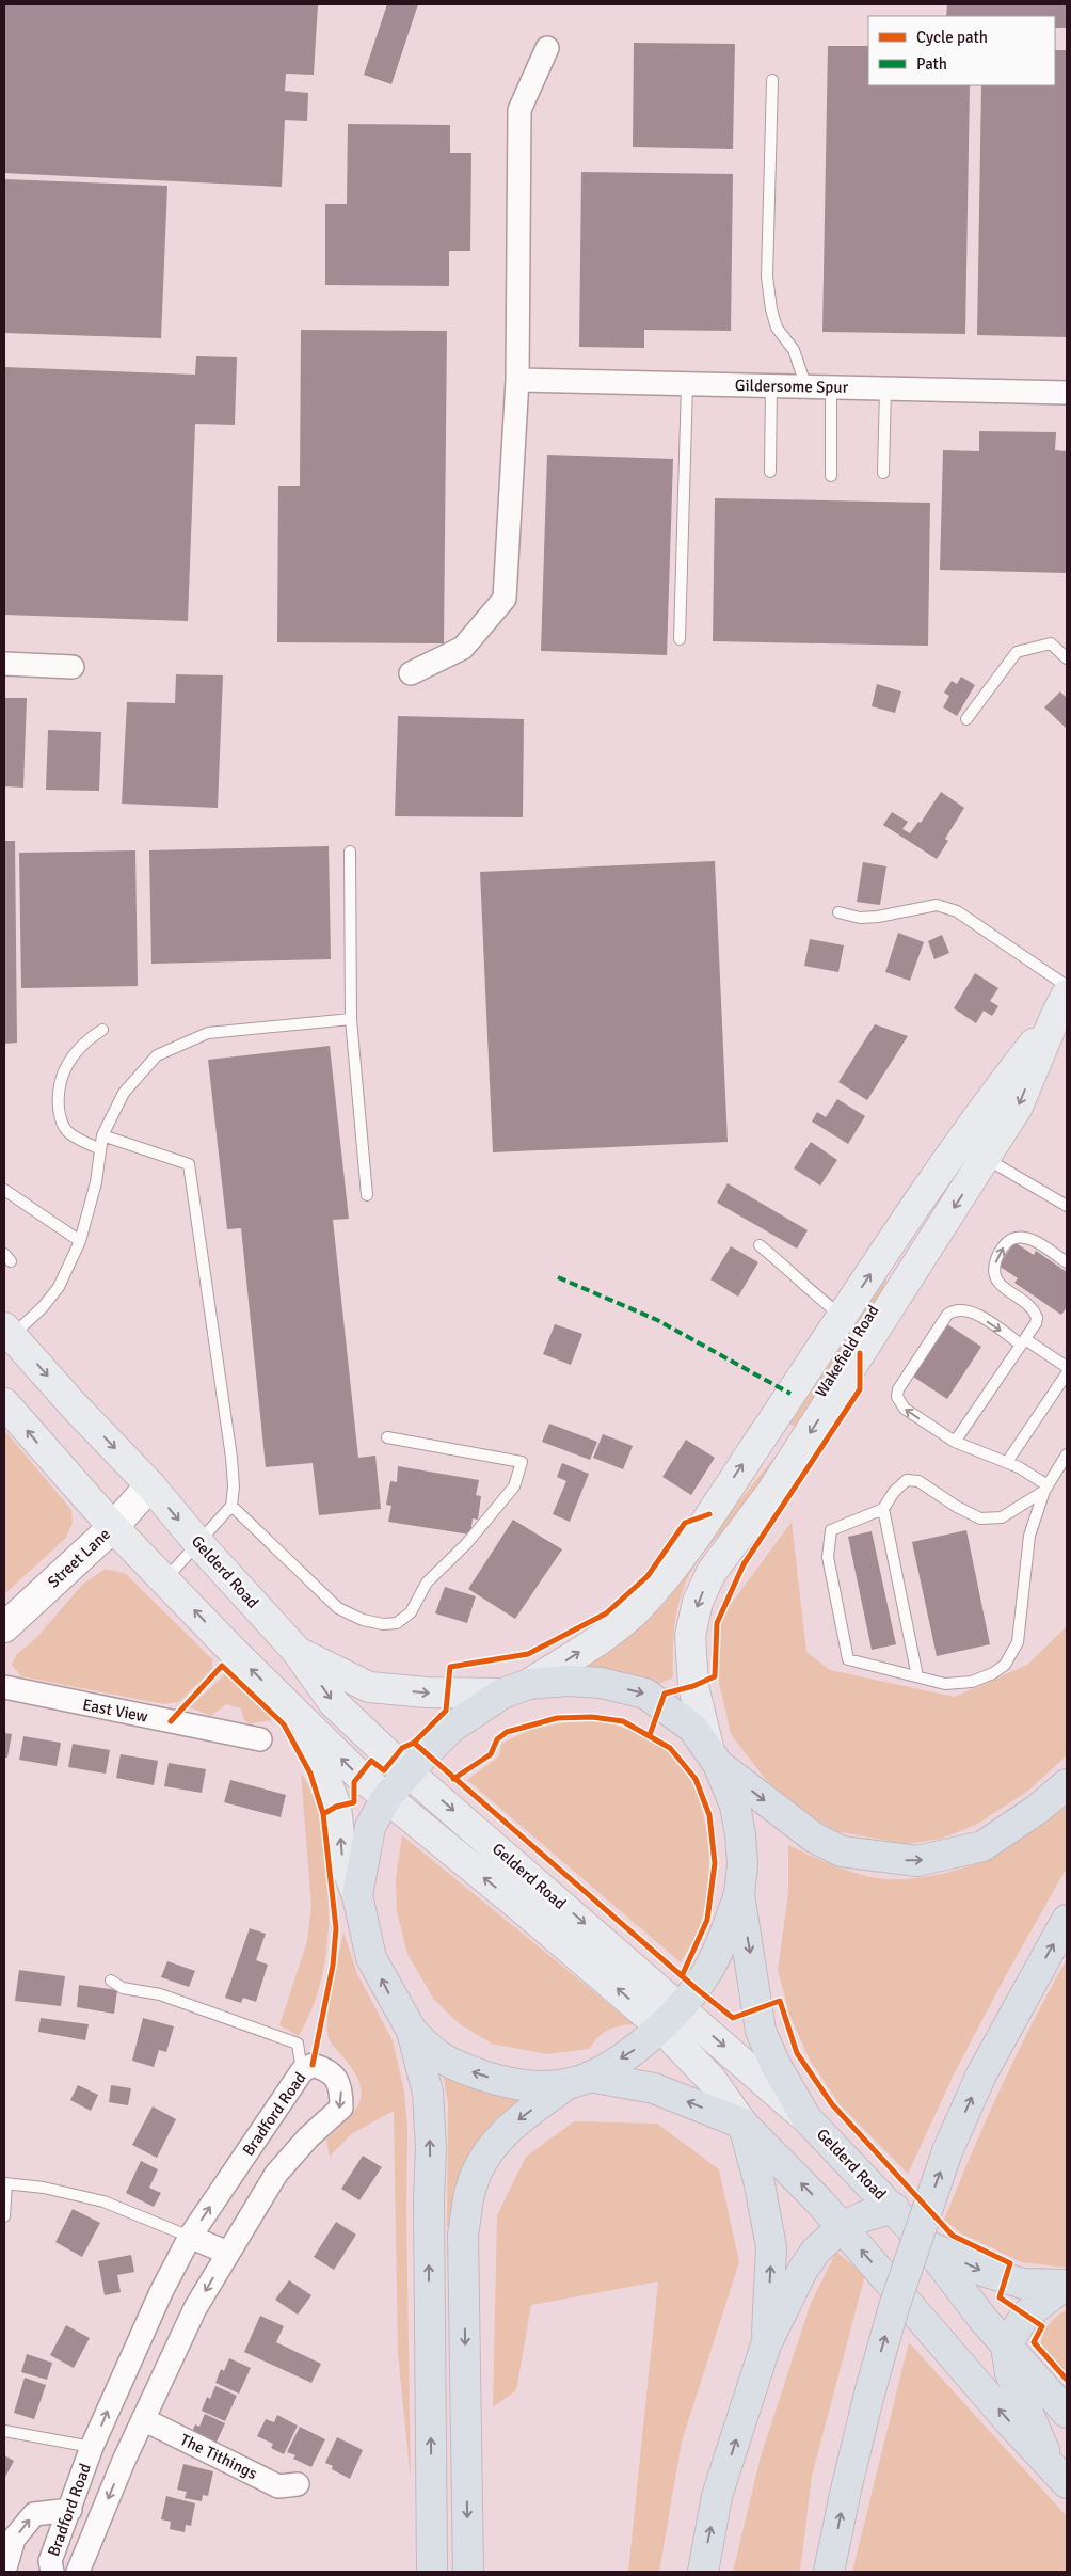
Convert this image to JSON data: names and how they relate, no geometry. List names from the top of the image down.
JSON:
{
  "streets": {
    "highway": ["Gelderd Road"],
    "main road": ["Wakefield Road"],
    "street": [
      "Gildersome Spur",
      "Street Lane",
      "East View",
      "Bradford Road",
      "The Tithings"
    ]
  },
  "crossings": [
    ["Street Lane", "Gelderd Road"],
    ["Bradford Road", "The Tithings"]
  ],
  "legend": ["Cycle path", "Path"]
}
